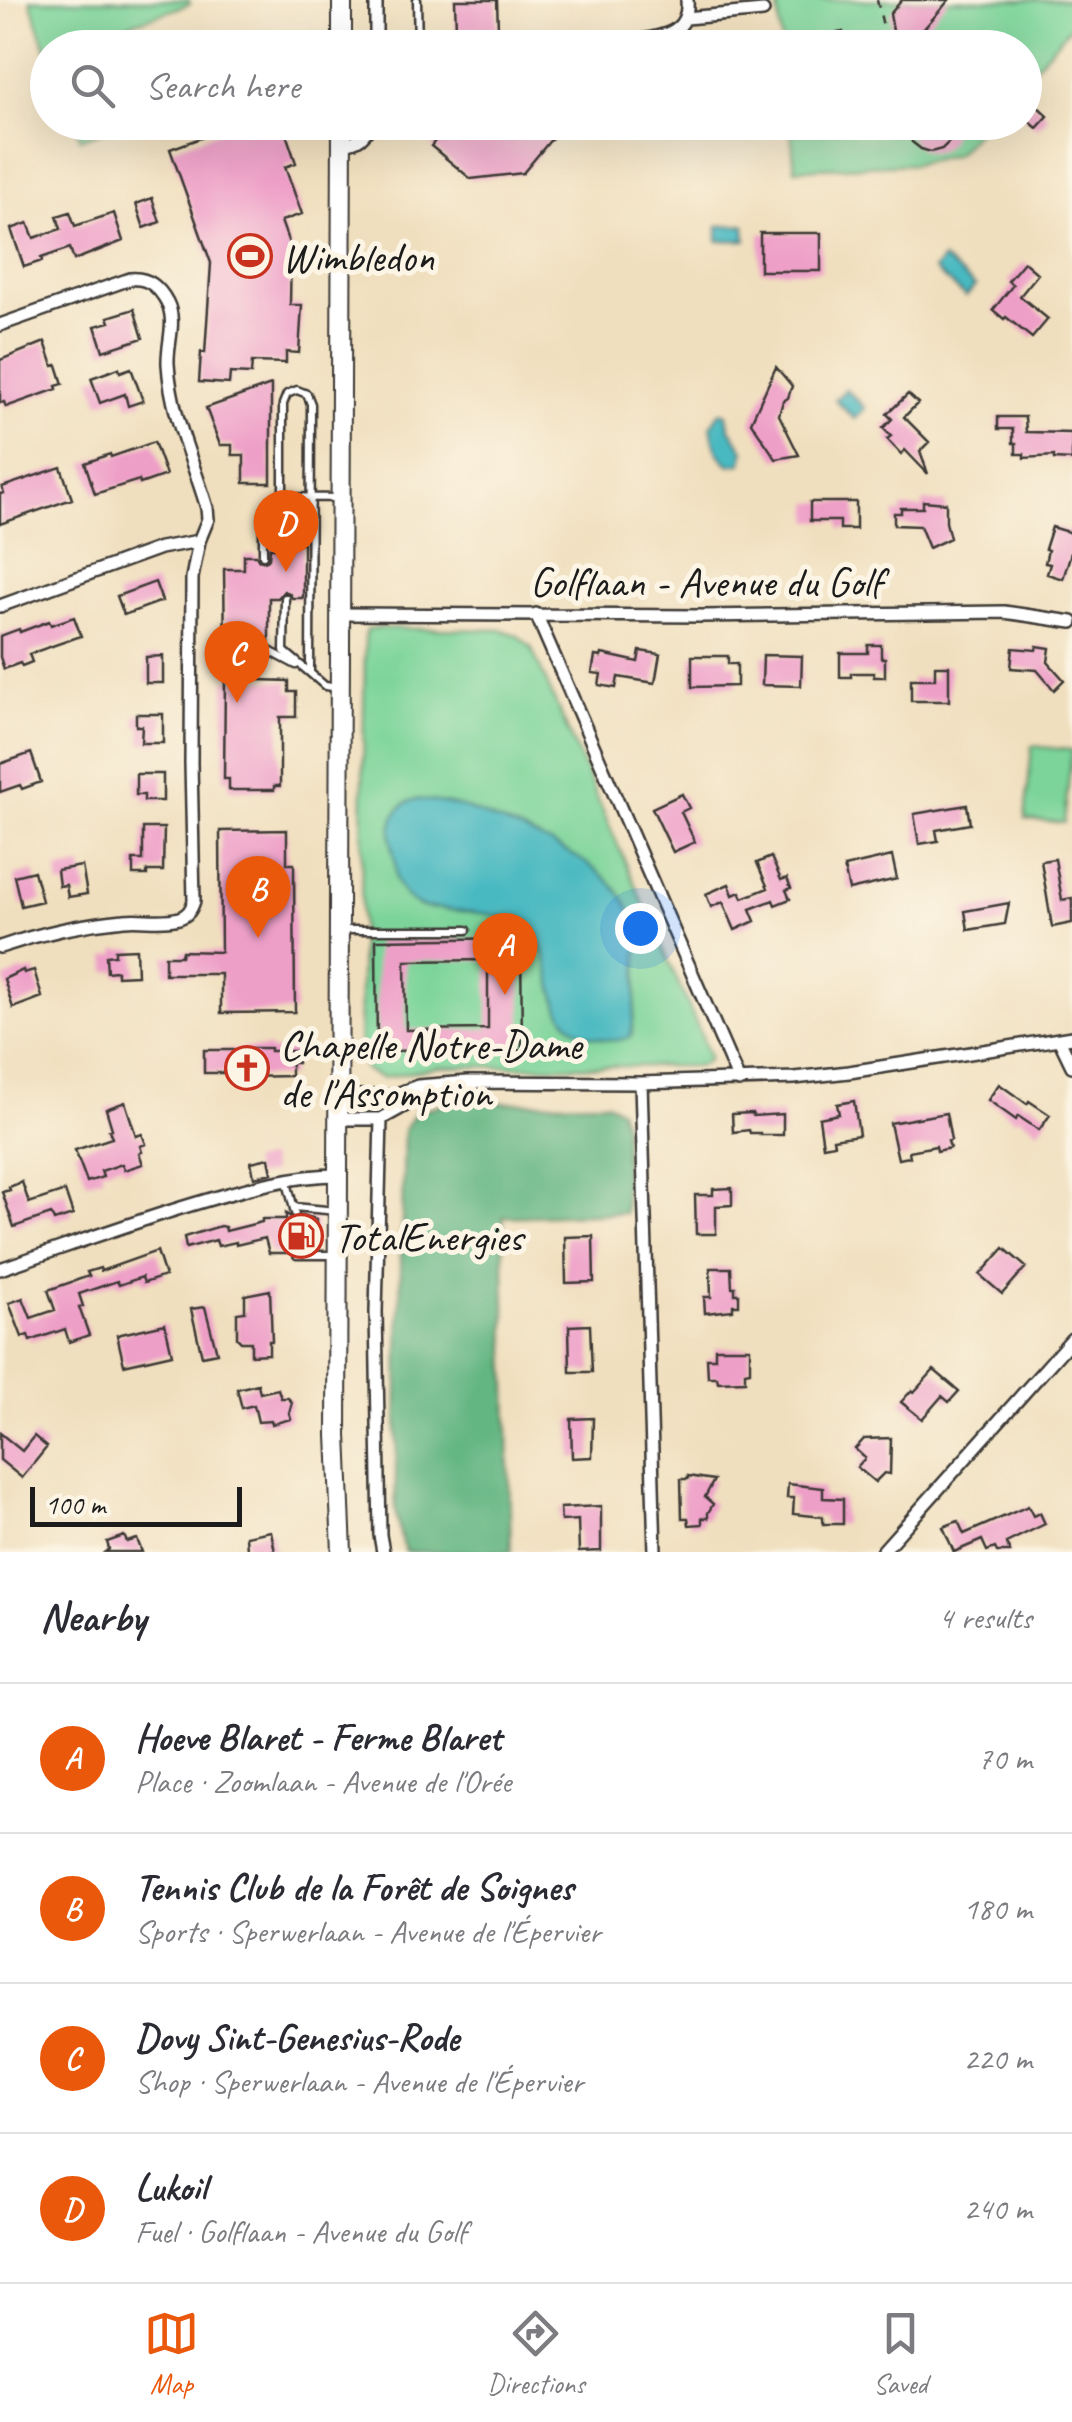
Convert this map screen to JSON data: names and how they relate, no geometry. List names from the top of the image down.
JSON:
{
  "streets": {
    "street": ["Golflaan - Avenue du Golf"]
  },
  "places": {
    "sports": ["Wimbledon"],
    "church": ["Chapelle Notre-Dame de l'Assomption"],
    "fuel station": ["TotalEnergies"]
  },
  "scale_bar": "100 m",
  "page": {
    "search": "Search here",
    "pins": [
      "D",
      "C",
      "B",
      "A"
    ],
    "scale": "100 m",
    "heading": ["Nearby", "4 results"],
    "list": [
      {
        "mark": "A",
        "name": "Hoeve Blaret - Ferme Blaret",
        "note": "Place · Zoomlaan - Avenue de l'Orée",
        "value": "70 m"
      },
      {
        "mark": "B",
        "name": "Tennis Club de la Forêt de Soignes",
        "note": "Sports · Sperwerlaan - Avenue de l'Épervier",
        "value": "180 m"
      },
      {
        "mark": "C",
        "name": "Dovy Sint-Genesius-Rode",
        "note": "Shop · Sperwerlaan - Avenue de l'Épervier",
        "value": "220 m"
      },
      {
        "mark": "D",
        "name": "Lukoil",
        "note": "Fuel · Golflaan - Avenue du Golf",
        "value": "240 m"
      }
    ],
    "nav": ["Map", "Directions", "Saved"]
  }
}
